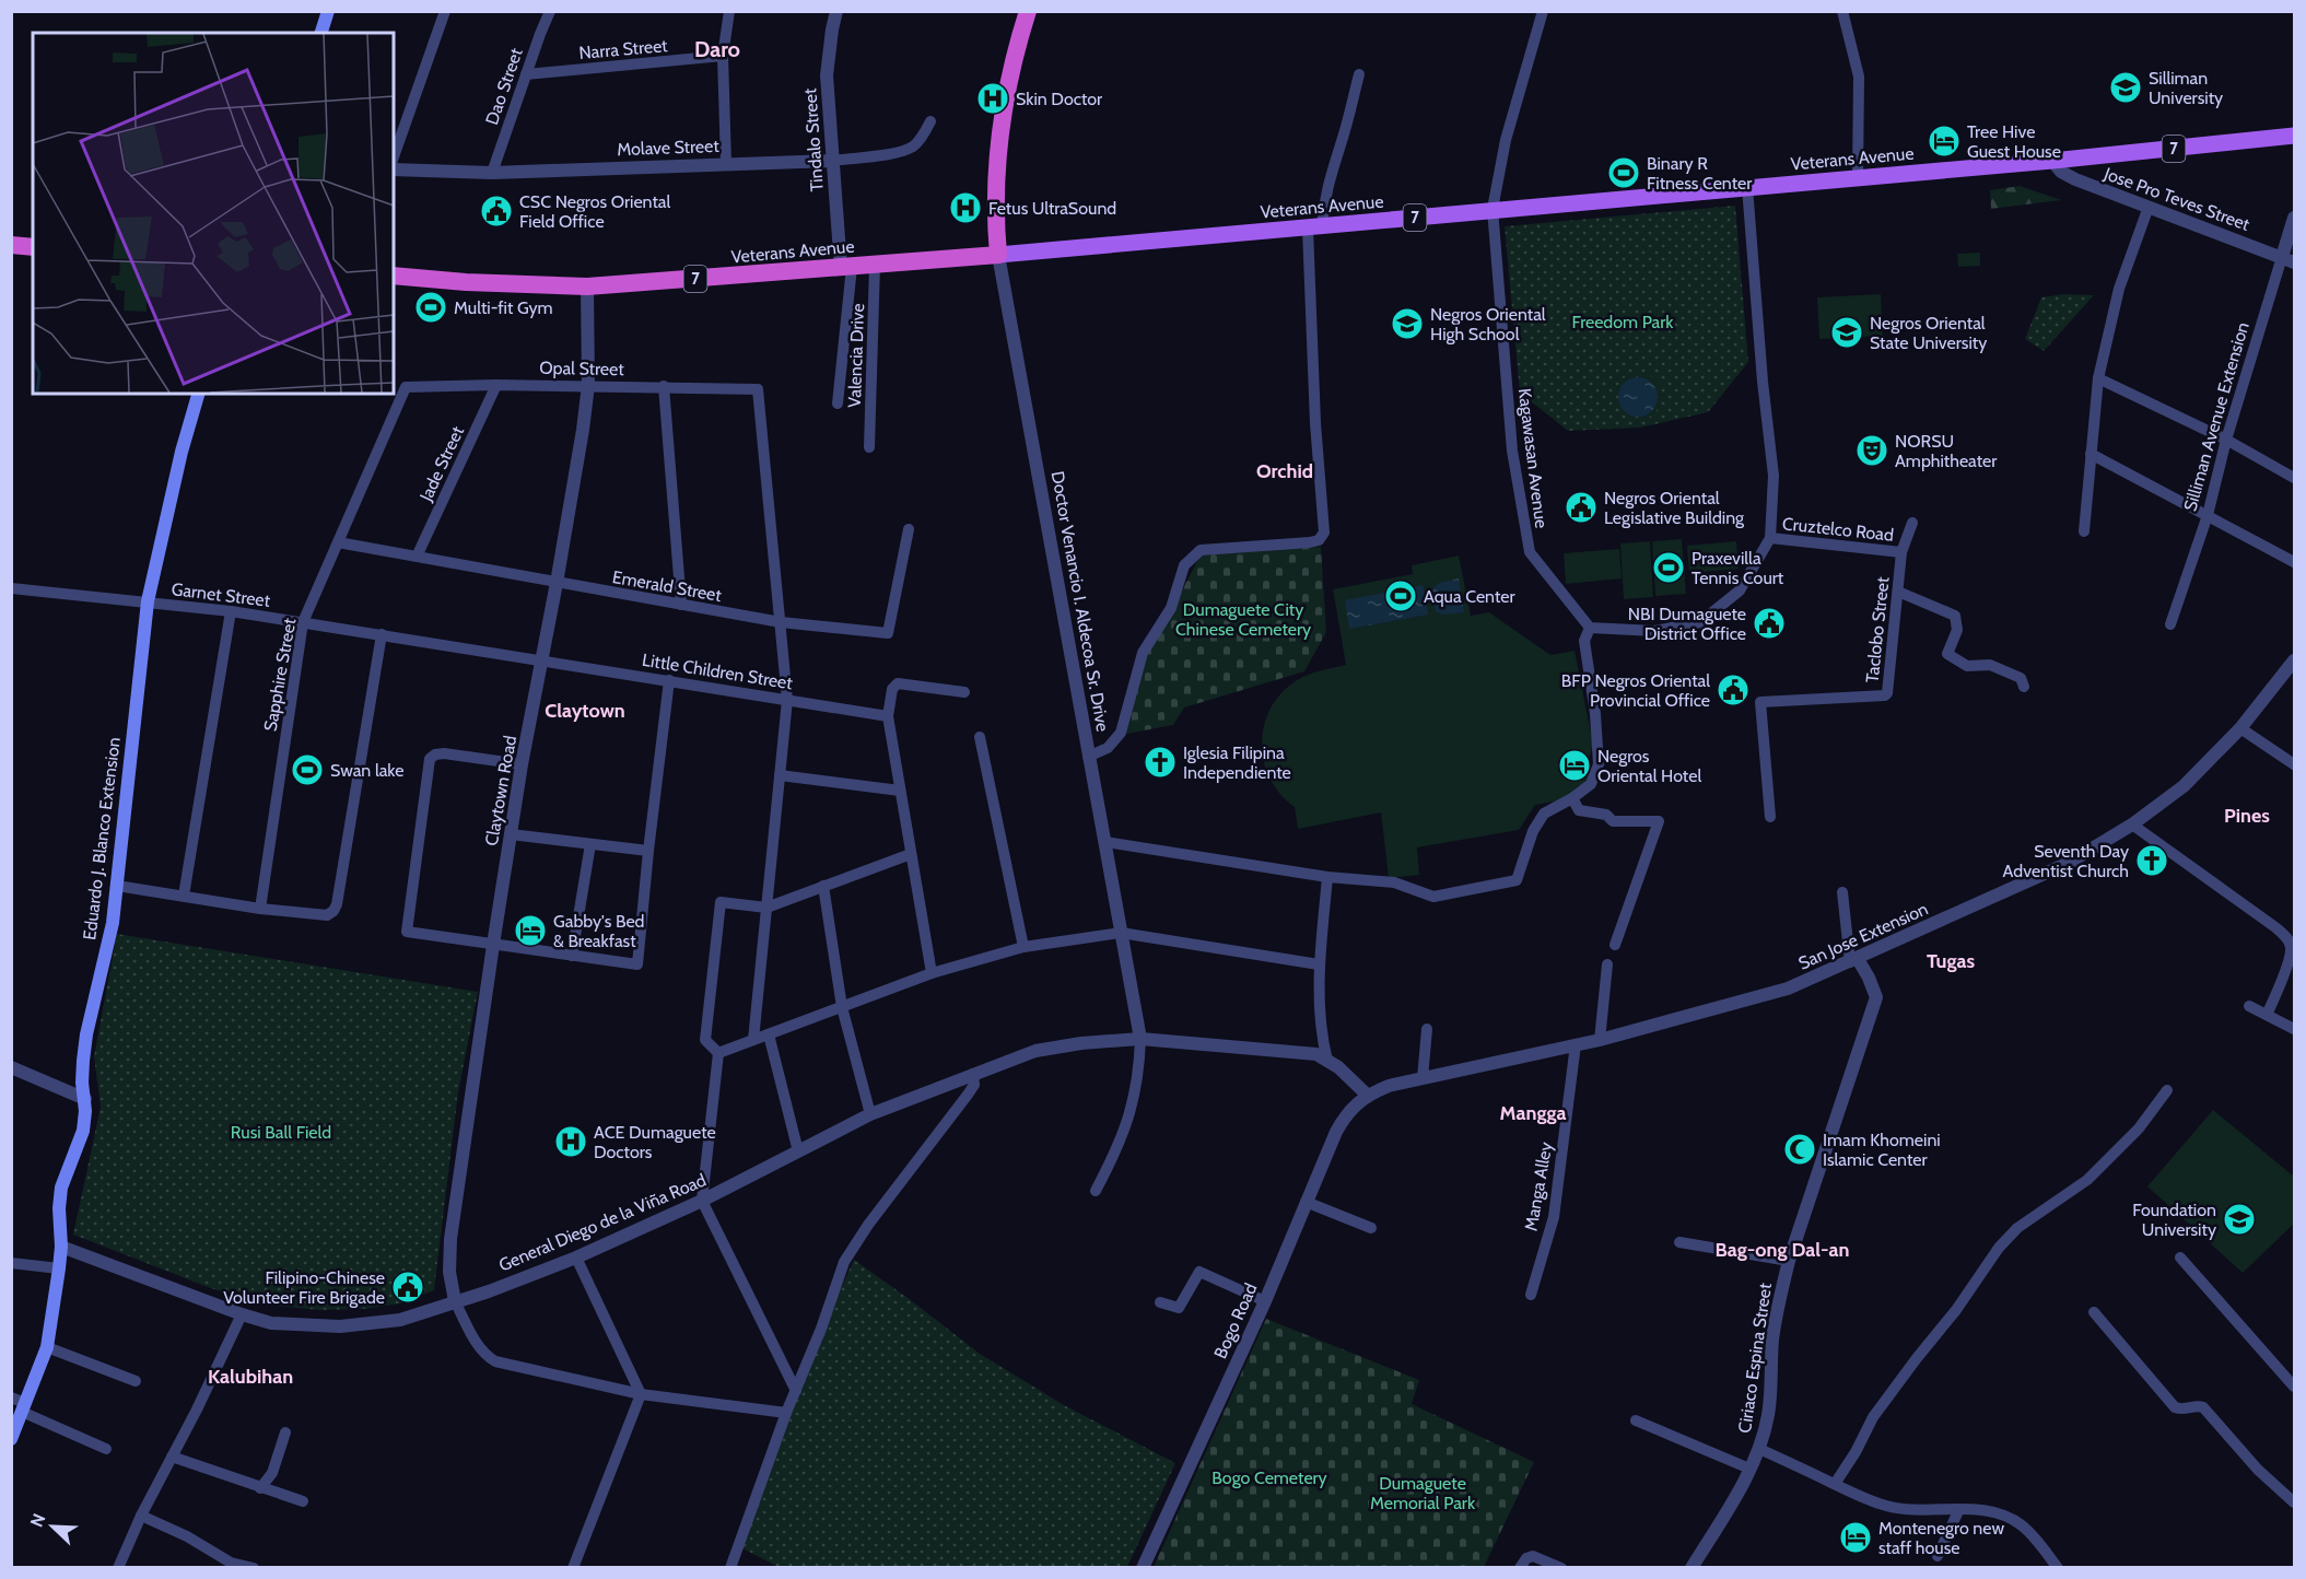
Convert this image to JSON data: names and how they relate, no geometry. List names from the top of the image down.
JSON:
{
  "streets": {
    "highway": ["7", "Veterans Avenue", "Doctor Venancio I. Aldecoa Sr. Drive"],
    "main road": ["Eduardo J. Blanco Extension"],
    "street": [
      "Narra Street",
      "Dao Street",
      "Tindalo Street",
      "Molave Street",
      "Jose Pro Teves Street",
      "Valencia Drive",
      "Opal Street",
      "Silliman Avenue Extension",
      "Kagawasan Avenue",
      "Jade Street",
      "Cruztelco Road",
      "Emerald Street",
      "Garnet Street",
      "Taclobo Street",
      "Little Children Street",
      "Sapphire Street",
      "Claytown Road",
      "San Jose Extension",
      "Manga Alley",
      "General Diego de la Viña Road",
      "Bogo Road",
      "Ciriaco Espina Street"
    ]
  },
  "crossings": [
    ["Narra Street", "Dao Street"],
    ["Dao Street", "Molave Street"],
    ["Tindalo Street", "Molave Street"],
    ["Tindalo Street", "Veterans Avenue"],
    ["Veterans Avenue", "Jose Pro Teves Street"],
    ["Veterans Avenue", "Valencia Drive"],
    ["Veterans Avenue", "Kagawasan Avenue"],
    ["Veterans Avenue", "Doctor Venancio I. Aldecoa Sr. Drive"],
    ["Veterans Avenue", "Claytown Road"],
    ["Jose Pro Teves Street", "Silliman Avenue Extension"],
    ["Opal Street", "Jade Street"],
    ["Opal Street", "Emerald Street"],
    ["Opal Street", "Sapphire Street"],
    ["Opal Street", "Claytown Road"],
    ["Jade Street", "Emerald Street"],
    ["Cruztelco Road", "Taclobo Street"],
    ["Emerald Street", "Sapphire Street"],
    ["Emerald Street", "Claytown Road"],
    ["Garnet Street", "Little Children Street"],
    ["Garnet Street", "Sapphire Street"],
    ["Garnet Street", "Claytown Road"],
    ["Garnet Street", "Eduardo J. Blanco Extension"],
    ["Doctor Venancio I. Aldecoa Sr. Drive", "General Diego de la Viña Road"],
    ["Little Children Street", "Claytown Road"],
    ["Claytown Road", "General Diego de la Viña Road"],
    ["Eduardo J. Blanco Extension", "General Diego de la Viña Road"],
    ["San Jose Extension", "Manga Alley"],
    ["San Jose Extension", "General Diego de la Viña Road"],
    ["San Jose Extension", "Bogo Road"],
    ["San Jose Extension", "Ciriaco Espina Street"],
    ["General Diego de la Viña Road", "Bogo Road"]
  ],
  "districts": [
    "Daro",
    "Orchid",
    "Claytown",
    "Pines",
    "Tugas",
    "Mangga",
    "Bag-ong Dal-an",
    "Kalubihan"
  ],
  "parks": [
    "Freedom Park",
    "Dumaguete City Chinese Cemetery",
    "Rusi Ball Field",
    "Bogo Cemetery",
    "Dumaguete Memorial Park"
  ],
  "places": {
    "school or university": [
      "Silliman University",
      "Negros Oriental High School",
      "Negros Oriental State University",
      "Foundation University"
    ],
    "hospital": ["Skin Doctor", "Fetus UltraSound", "ACE Dumaguete Doctors"],
    "hotel": [
      "Tree Hive Guest House",
      "Negros Oriental Hotel",
      "Gabby's Bed & Breakfast",
      "Montenegro new staff house"
    ],
    "sports": [
      "Binary R Fitness Center",
      "Multi-fit Gym",
      "Praxevilla Tennis Court",
      "Aqua Center",
      "Swan lake"
    ],
    "public building": [
      "CSC Negros Oriental Field Office",
      "Negros Oriental Legislative Building",
      "NBI Dumaguete District Office",
      "BFP Negros Oriental Provincial Office",
      "Filipino-Chinese Volunteer Fire Brigade"
    ],
    "theatre": ["NORSU Amphitheater"],
    "church": ["Iglesia Filipina Independiente", "Seventh Day Adventist Church"],
    "mosque": ["Imam Khomeini Islamic Center"]
  },
  "north": "top left"
}
